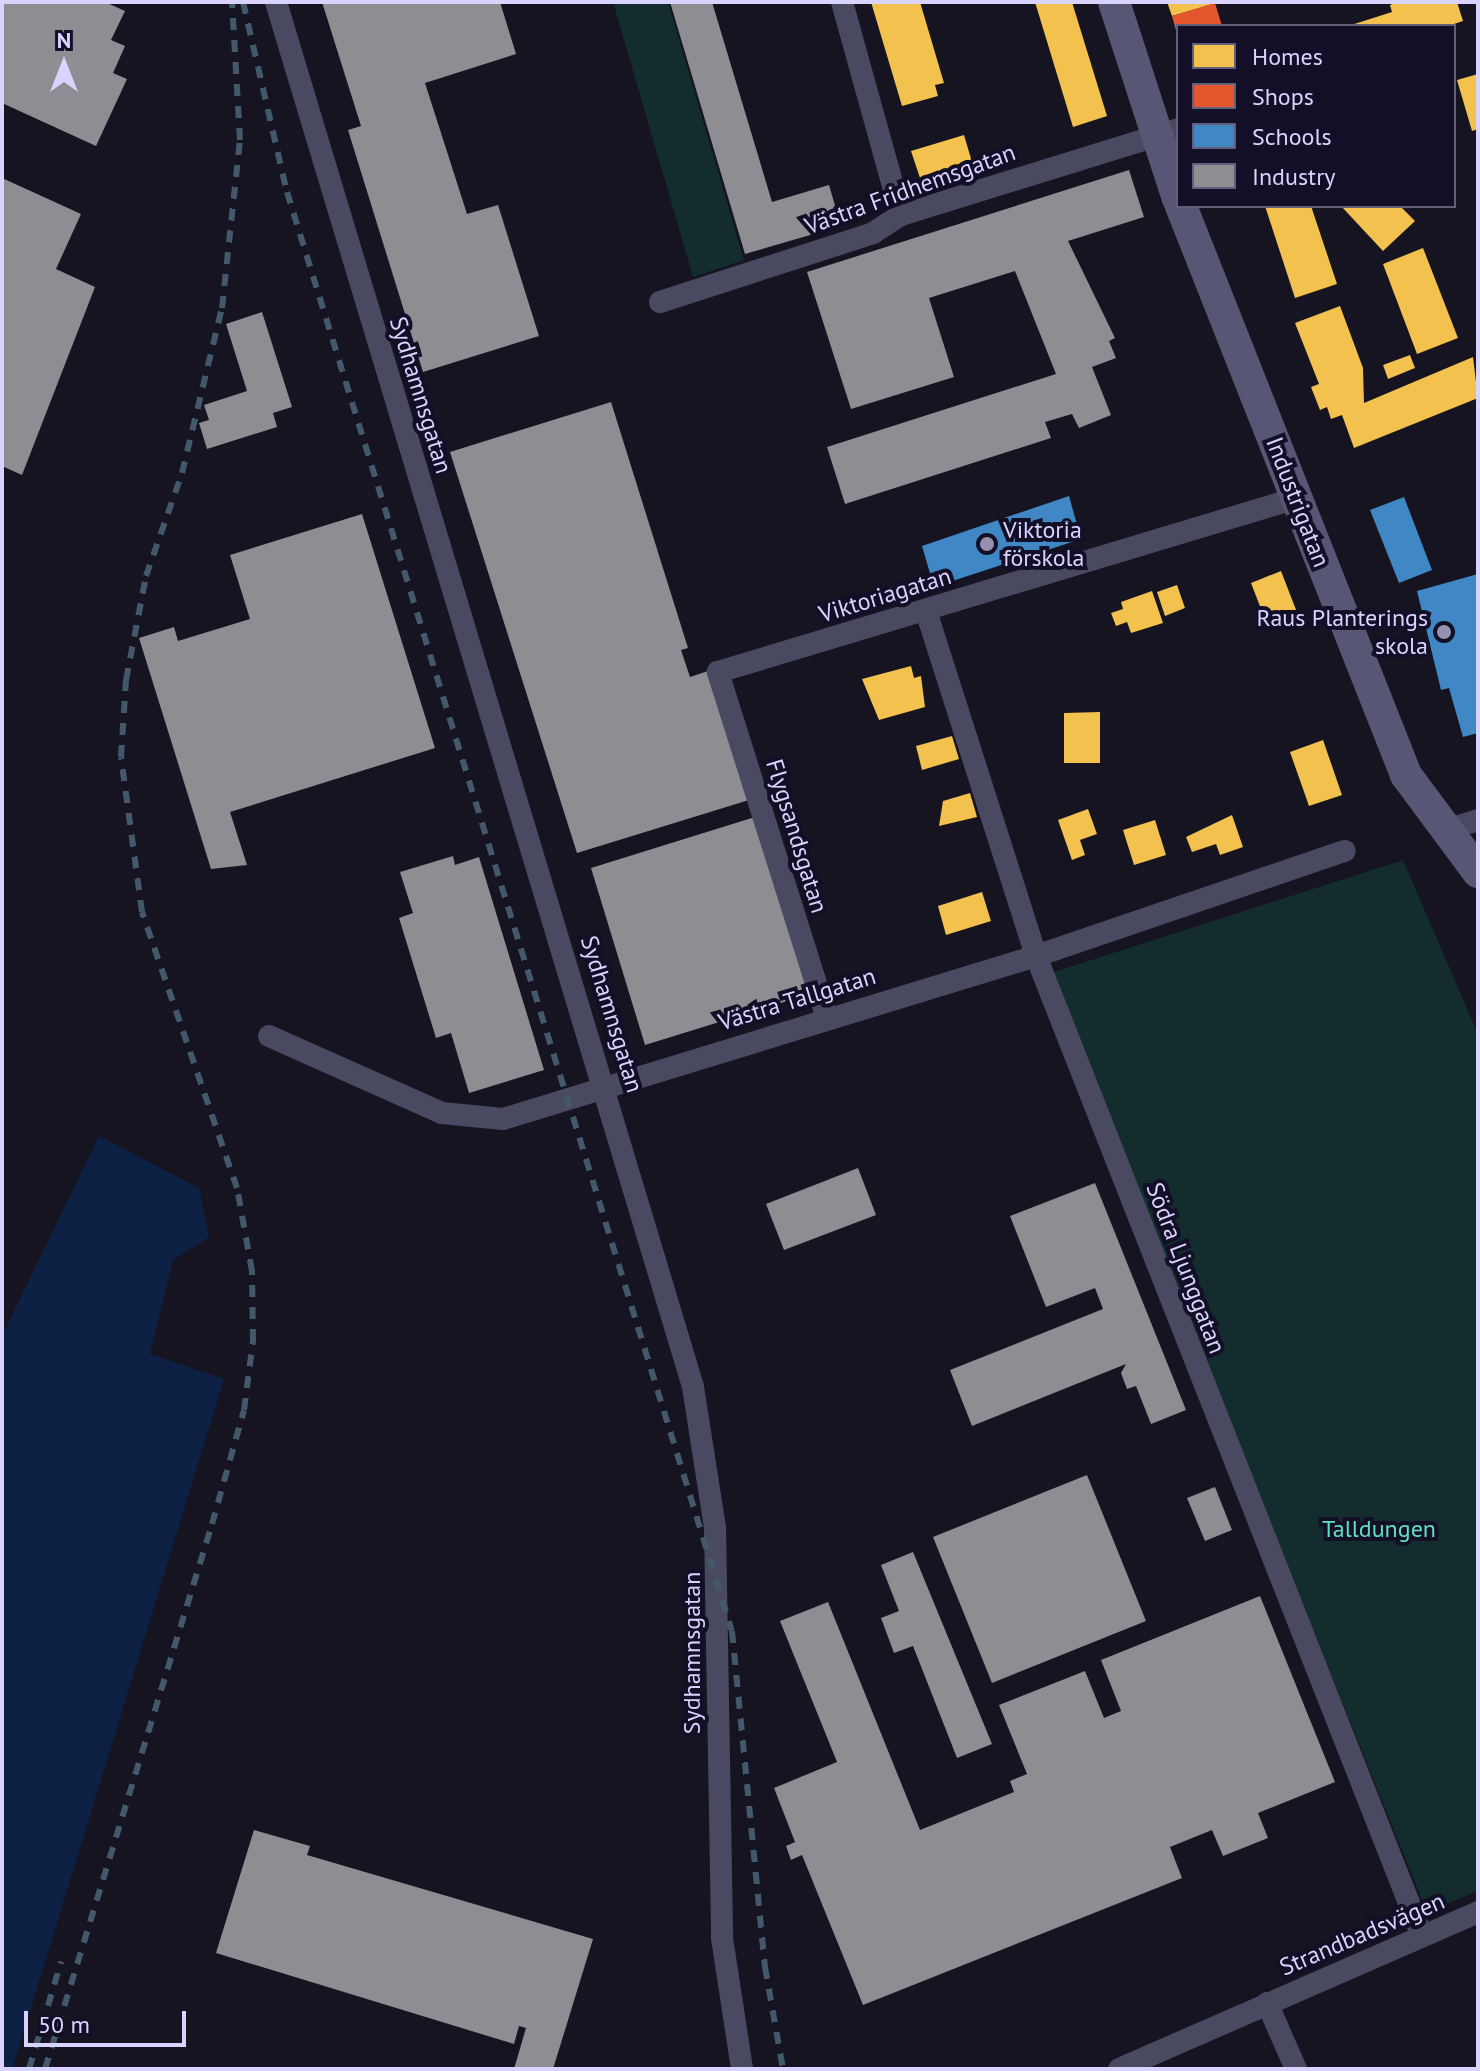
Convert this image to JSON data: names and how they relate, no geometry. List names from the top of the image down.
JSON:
{
  "streets": {
    "street": [
      "Västra Fridhemsgatan",
      "Sydhamnsgatan",
      "Industrigatan",
      "Viktoriagatan",
      "Flygsandsgatan",
      "Västra Tallgatan",
      "Södra Ljunggatan",
      "Strandbadsvägen"
    ]
  },
  "crossings": [
    ["Sydhamnsgatan", "Västra Tallgatan"],
    ["Industrigatan", "Viktoriagatan"],
    ["Viktoriagatan", "Flygsandsgatan"],
    ["Viktoriagatan", "Södra Ljunggatan"],
    ["Flygsandsgatan", "Västra Tallgatan"],
    ["Västra Tallgatan", "Södra Ljunggatan"],
    ["Södra Ljunggatan", "Strandbadsvägen"]
  ],
  "parks": ["Talldungen"],
  "places": ["Viktoria förskola", "Raus Planterings skola"],
  "legend": [
    "Homes",
    "Shops",
    "Schools",
    "Industry"
  ],
  "scale_bar": "50 m",
  "north": "top"
}
